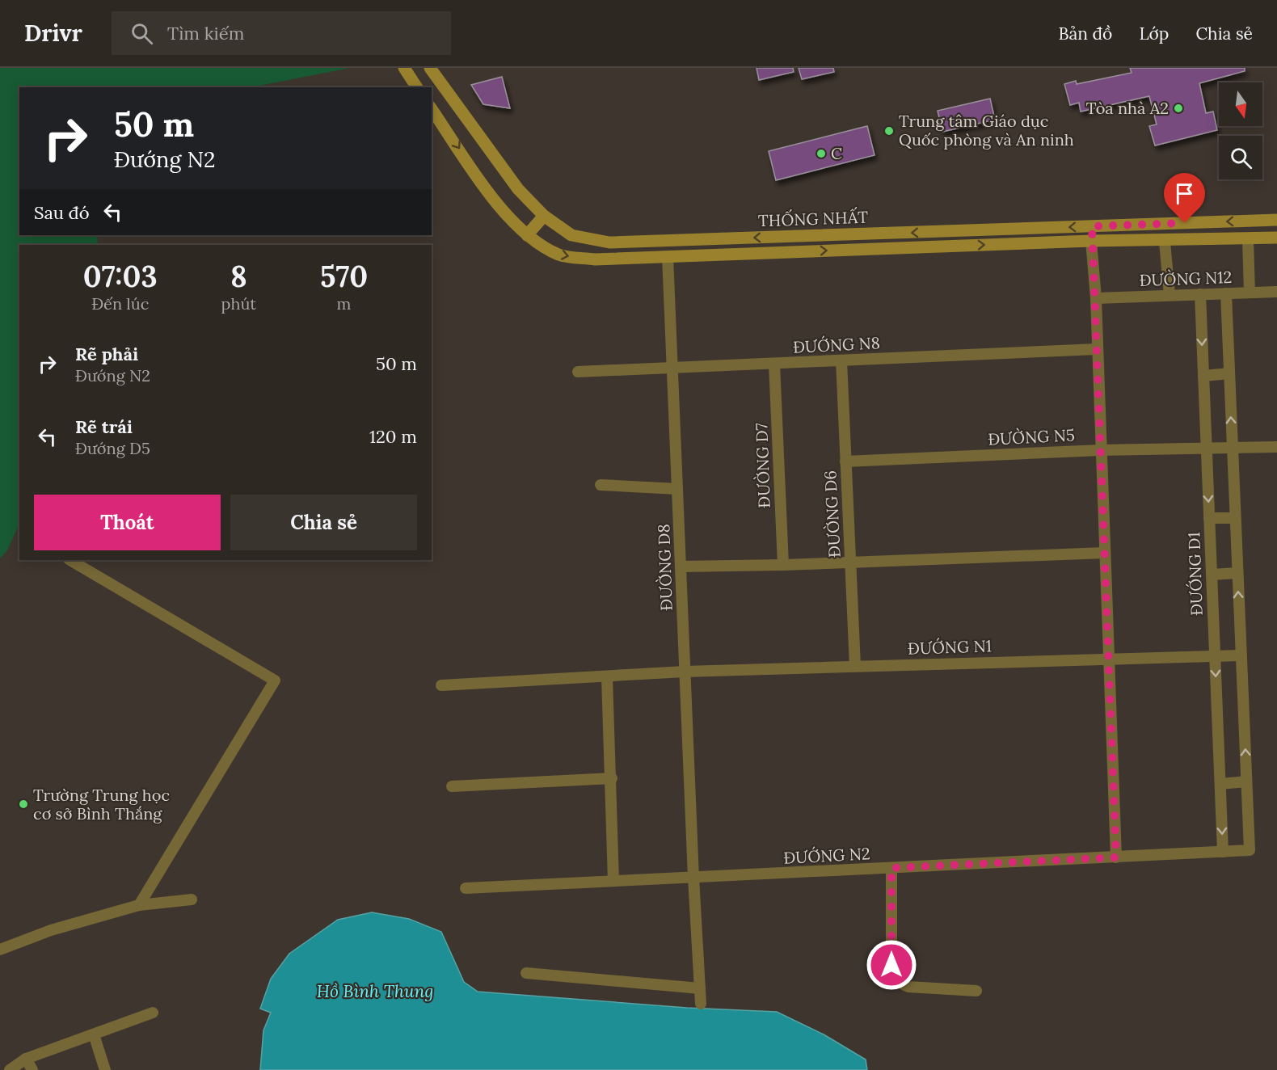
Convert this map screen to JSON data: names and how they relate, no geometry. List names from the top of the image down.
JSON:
{
  "streets": {
    "main road": ["THỐNG NHẤT"],
    "street": [
      "ĐƯỜNG N12",
      "ĐƯỚNG N8",
      "ĐƯỜNG N5",
      "ĐƯỜNG D7",
      "ĐƯỜNG D6",
      "ĐƯỜNG D8",
      "ĐƯỚNG D1",
      "ĐƯỚNG N1",
      "ĐƯỚNG N2"
    ]
  },
  "crossings": [
    ["THỐNG NHẤT", "ĐƯỜNG D8"],
    ["ĐƯỜNG N12", "ĐƯỚNG D1"],
    ["ĐƯỚNG N8", "ĐƯỜNG D7"],
    ["ĐƯỚNG N8", "ĐƯỜNG D6"],
    ["ĐƯỚNG N8", "ĐƯỜNG D8"],
    ["ĐƯỜNG N5", "ĐƯỜNG D6"],
    ["ĐƯỜNG N5", "ĐƯỚNG D1"],
    ["ĐƯỜNG D6", "ĐƯỚNG N1"],
    ["ĐƯỜNG D8", "ĐƯỚNG N1"],
    ["ĐƯỜNG D8", "ĐƯỚNG N2"],
    ["ĐƯỚNG D1", "ĐƯỚNG N1"],
    ["ĐƯỚNG D1", "ĐƯỚNG N2"]
  ],
  "water": ["Hồ Bình Thung"],
  "places": [
    "Tòa nhà A2",
    "Trung tâm Giáo dục Quốc phòng và An ninh",
    "C",
    "Trường Trung học cơ sở Bình Thắng"
  ],
  "north": "bottom",
  "page": {
    "header": "Drivr",
    "search": "Tìm kiếm",
    "nav": ["Bản đồ", "Lớp", "Chia sẻ"],
    "turn": ["50 m", "Đướng N2"],
    "then": "Sau đó",
    "eta": [
      "07:03",
      "Đến lúc",
      "8",
      "phút",
      "570",
      "m"
    ],
    "list": [
      {
        "name": "Rẽ phải",
        "note": "Đướng N2",
        "value": "50 m"
      },
      {
        "name": "Rẽ trái",
        "note": "Đướng D5",
        "value": "120 m"
      }
    ],
    "buttons": ["Thoát", "Chia sẻ"]
  }
}
